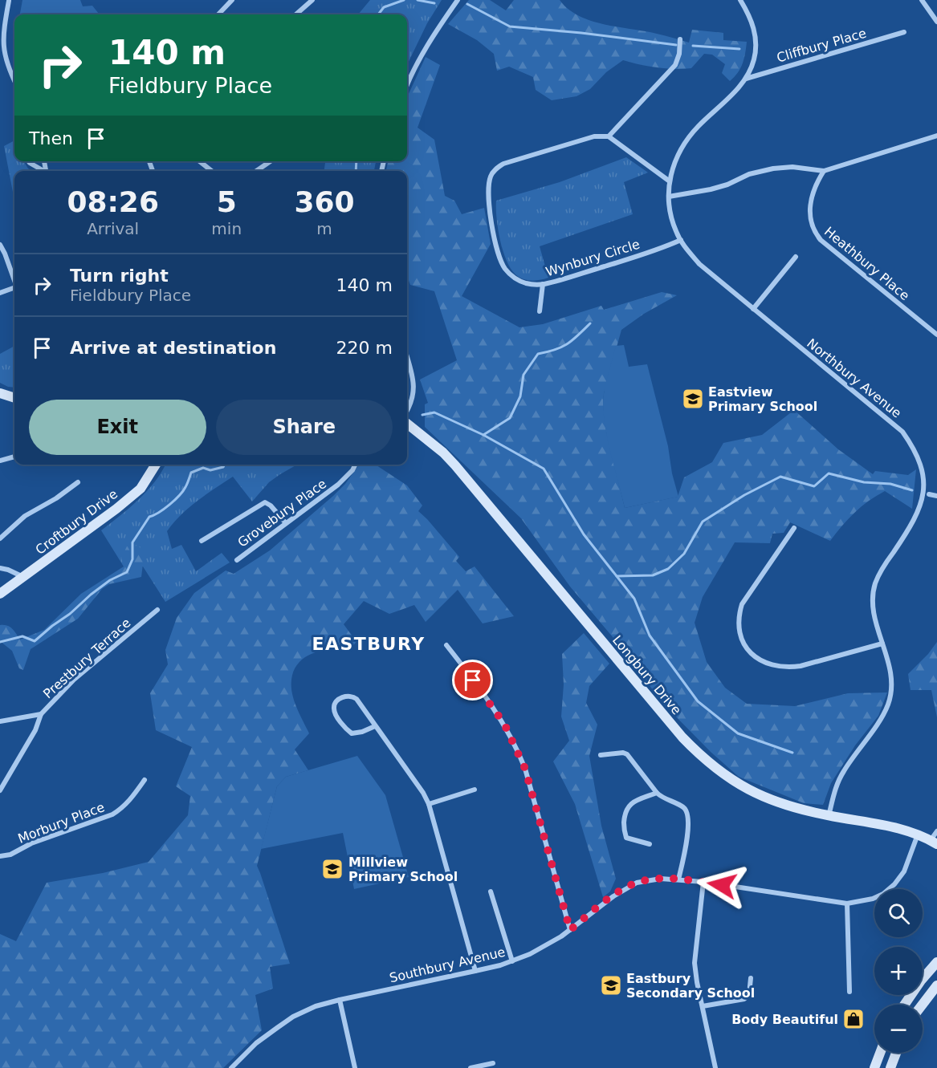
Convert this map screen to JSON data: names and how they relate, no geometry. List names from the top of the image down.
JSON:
{
  "streets": {
    "street": [
      "Cliffbury Place",
      "Wynbury Circle",
      "Heathbury Place",
      "Northbury Avenue",
      "Grovebury Place",
      "Croftbury Drive",
      "Prestbury Terrace",
      "Longbury Drive",
      "Morbury Place",
      "Southbury Avenue"
    ]
  },
  "crossings": [
    ["Cliffbury Place", "Northbury Avenue"],
    ["Wynbury Circle", "Northbury Avenue"],
    ["Longbury Drive", "Southbury Avenue"]
  ],
  "districts": ["EASTBURY"],
  "places": {
    "school or university": ["Eastview Primary School", "Millview Primary School", "Eastbury Secondary School"],
    "shop": ["Body Beautiful"]
  },
  "page": {
    "turn": ["140 m", "Fieldbury Place"],
    "then": "Then",
    "eta": [
      "08:26",
      "Arrival",
      "5",
      "min",
      "360",
      "m"
    ],
    "list": [
      {
        "name": "Turn right",
        "note": "Fieldbury Place",
        "value": "140 m"
      },
      {
        "name": "Arrive at destination",
        "value": "220 m"
      }
    ],
    "buttons": ["Exit", "Share"],
    "map_buttons": ["+", "−"]
  }
}
